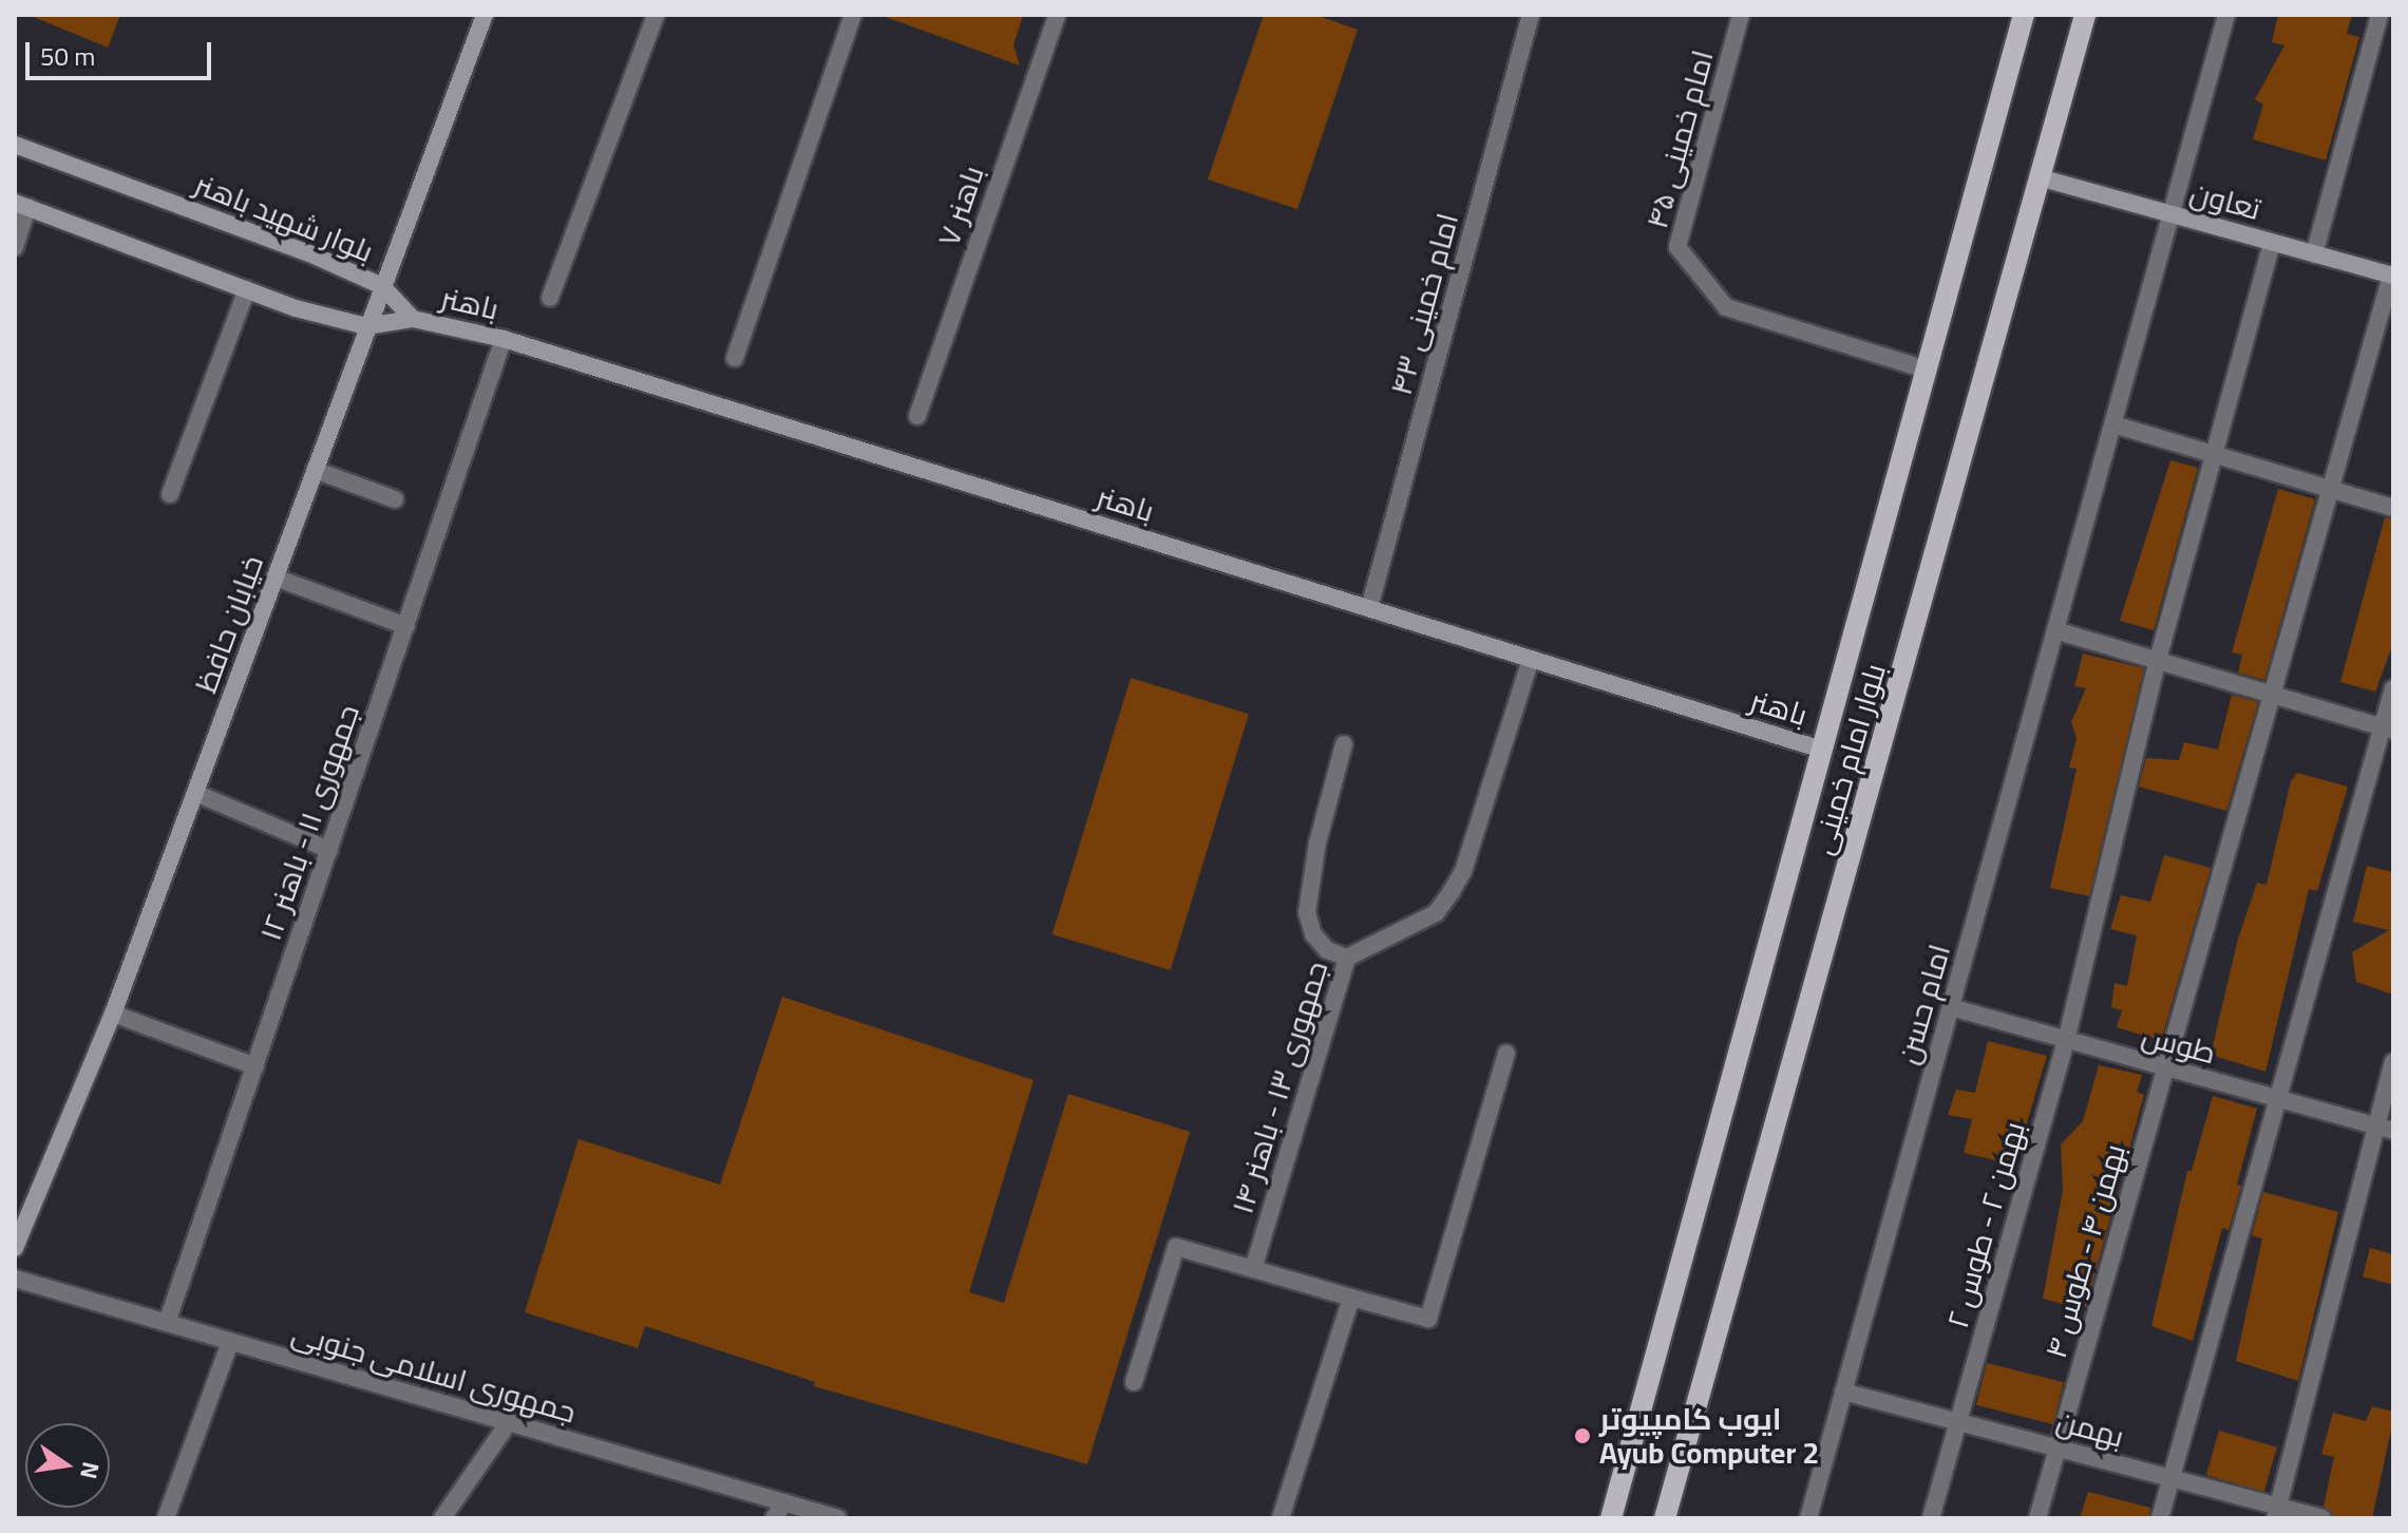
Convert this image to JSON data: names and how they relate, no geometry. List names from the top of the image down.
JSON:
{
  "streets": {
    "main road": [
      "تعاون",
      "بلوار شهید باهنر",
      "باهنر",
      "خیابان حافظ",
      "بلوار امام خمینی"
    ],
    "street": [
      "امام خمینی ۴۵",
      "باهنر ۷",
      "امام خمینی ۴۳",
      "جمهوری ۱۱ - باهنر ۱۲",
      "امام حسن",
      "طوس",
      "جمهوری ۱۳ - باهنر ۱۴",
      "بهمن ۲ - طوس ۲",
      "بهمن ۴ - طوس ۴",
      "جمهوری اسلامی جنوبی",
      "بهمن"
    ]
  },
  "crossings": [
    ["امام خمینی ۴۵", "بلوار امام خمینی"],
    ["تعاون", "بلوار امام خمینی"],
    ["تعاون", "امام حسن"],
    ["تعاون", "بهمن ۲ - طوس ۲"],
    ["تعاون", "بهمن ۴ - طوس ۴"],
    ["بلوار شهید باهنر", "باهنر"],
    ["بلوار شهید باهنر", "خیابان حافظ"],
    ["باهنر", "امام خمینی ۴۳"],
    ["باهنر", "بلوار امام خمینی"],
    ["باهنر", "جمهوری ۱۱ - باهنر ۱۲"],
    ["باهنر", "جمهوری ۱۳ - باهنر ۱۴"],
    ["جمهوری ۱۱ - باهنر ۱۲", "جمهوری اسلامی جنوبی"],
    ["امام حسن", "طوس"],
    ["امام حسن", "بهمن"],
    ["طوس", "بهمن ۲ - طوس ۲"],
    ["طوس", "بهمن ۴ - طوس ۴"],
    ["بهمن ۲ - طوس ۲", "بهمن"],
    ["بهمن ۴ - طوس ۴", "بهمن"]
  ],
  "places": ["ایوب کامپیوتر Ayub Computer 2"],
  "scale_bar": "50 m",
  "north": "right"
}
